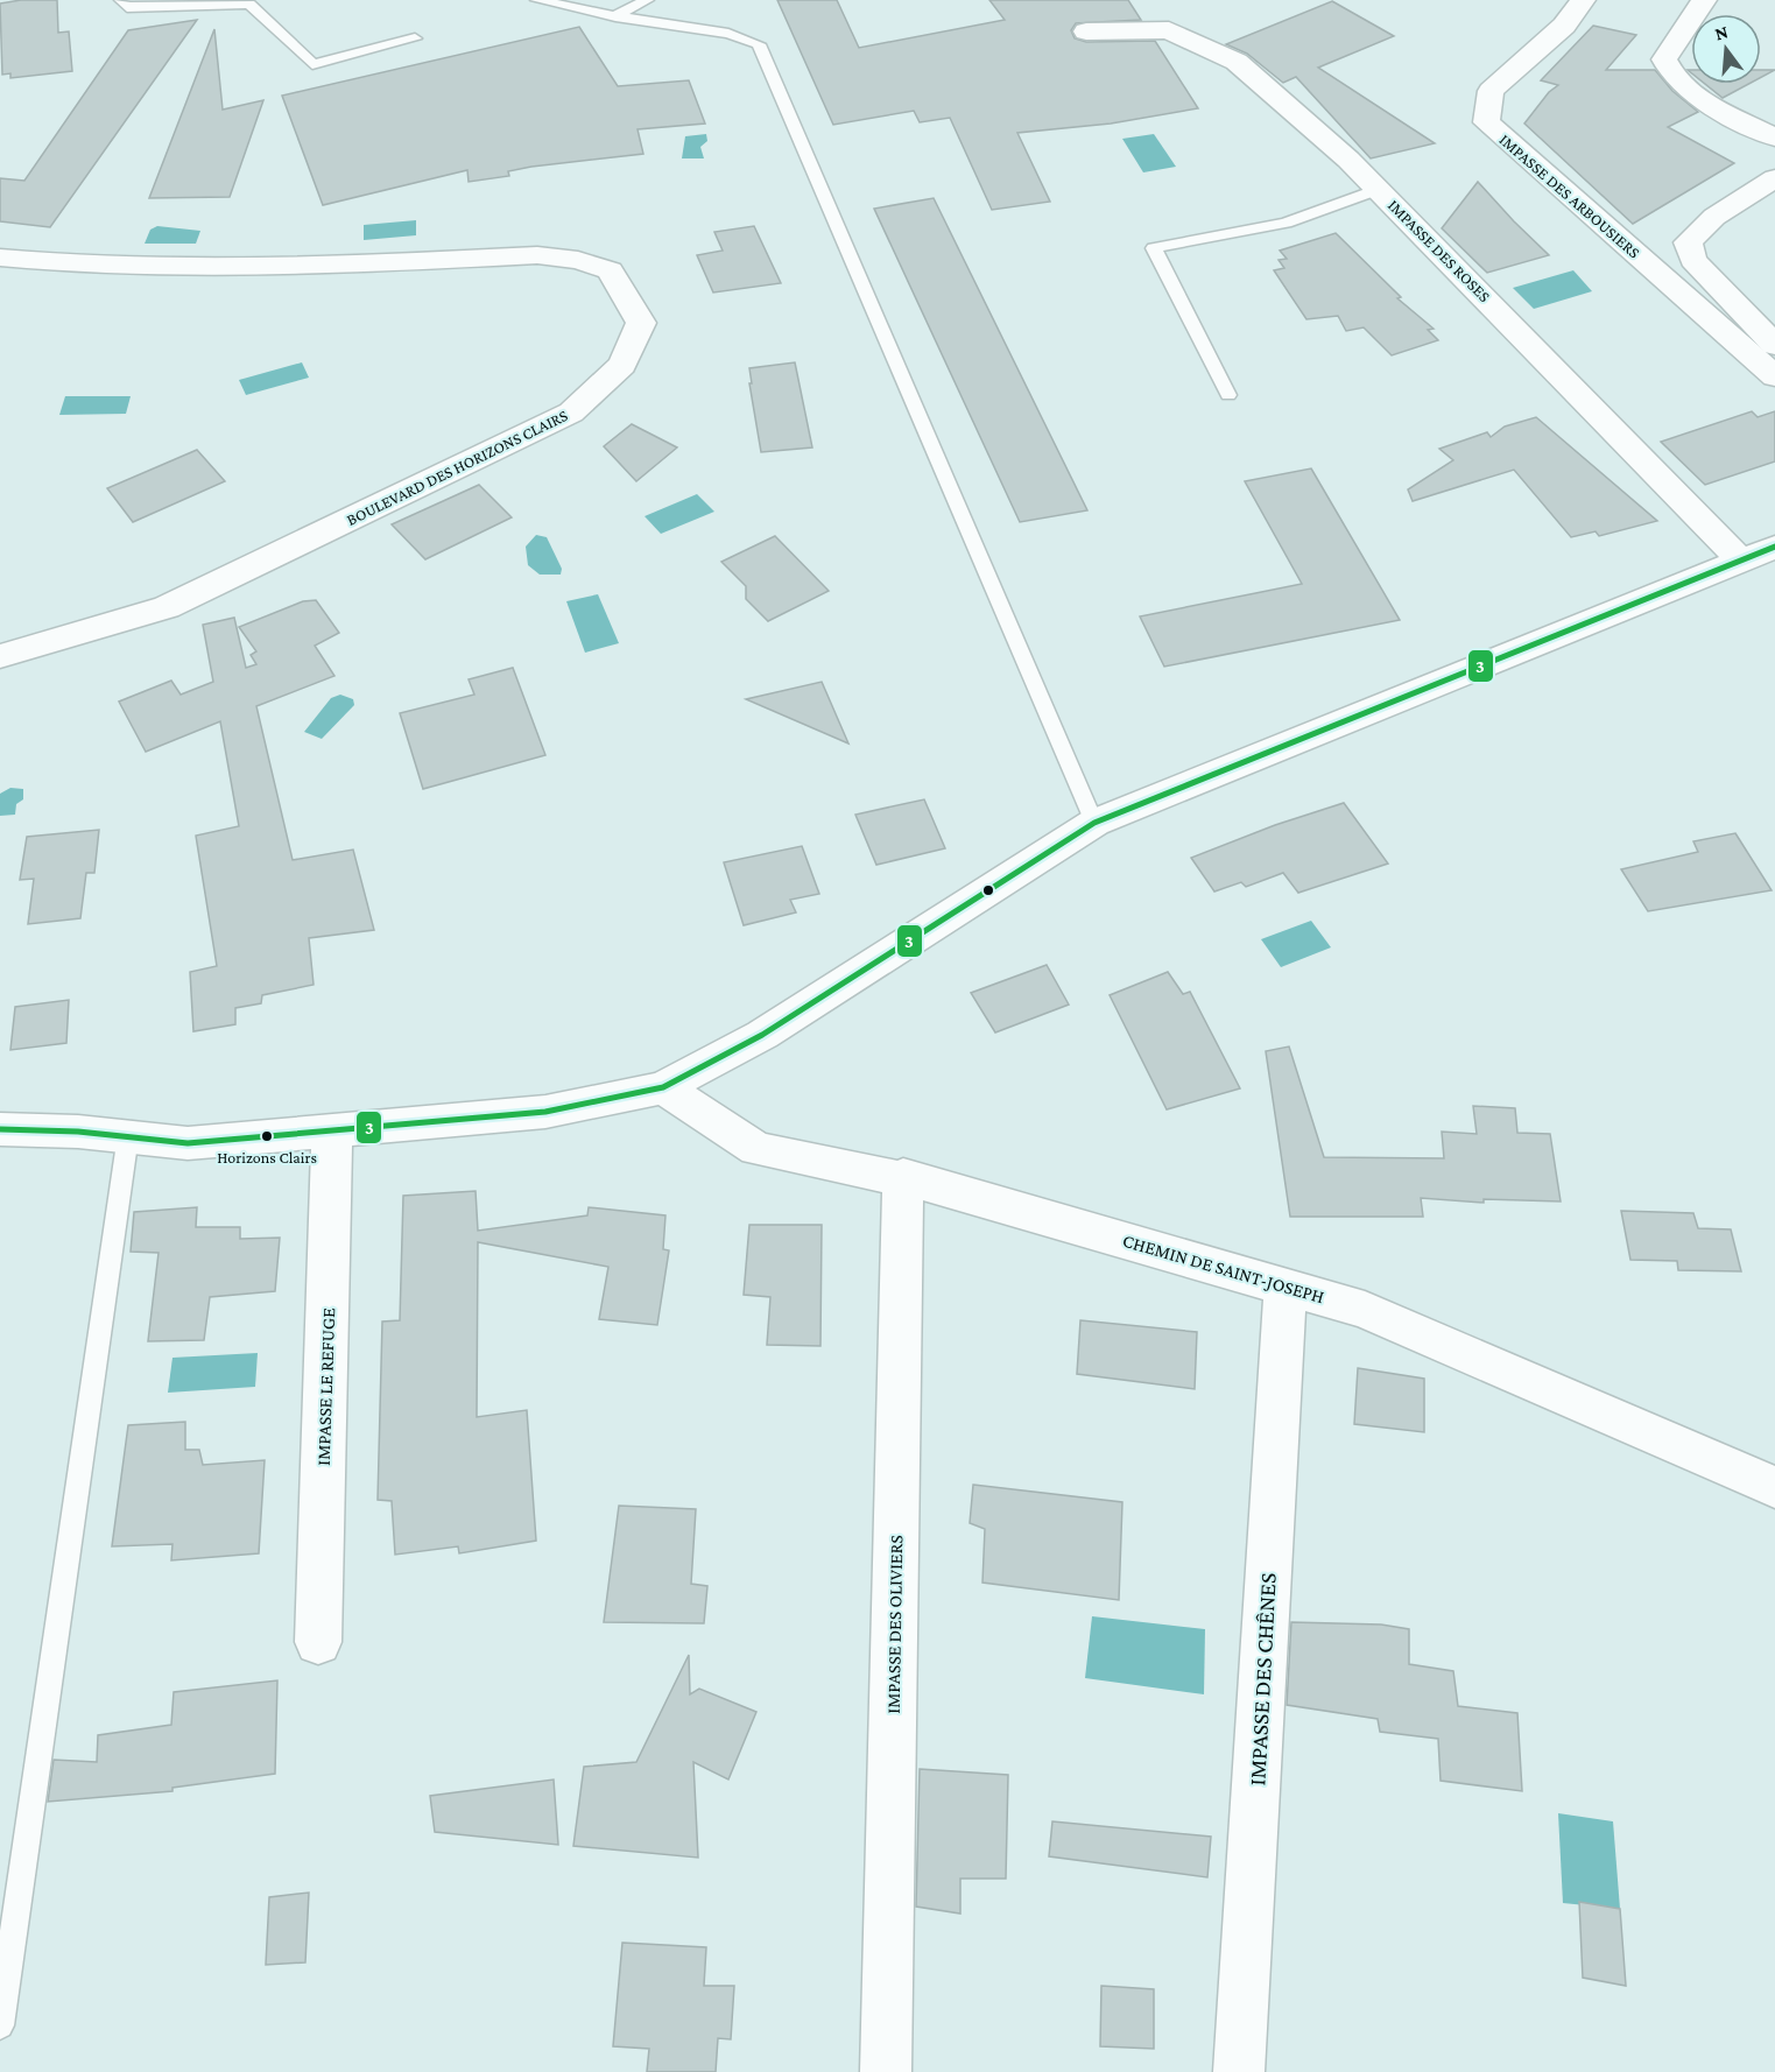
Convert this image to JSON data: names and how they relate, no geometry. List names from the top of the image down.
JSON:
{
  "streets": {
    "street": [
      "IMPASSE DES ARBOUSIERS",
      "IMPASSE DES ROSES",
      "BOULEVARD DES HORIZONS CLAIRS",
      "CHEMIN DE SAINT-JOSEPH",
      "IMPASSE LE REFUGE",
      "IMPASSE DES OLIVIERS",
      "IMPASSE DES CHÊNES"
    ]
  },
  "crossings": [
    ["CHEMIN DE SAINT-JOSEPH", "IMPASSE DES OLIVIERS"],
    ["CHEMIN DE SAINT-JOSEPH", "IMPASSE DES CHÊNES"]
  ],
  "places": ["Horizons Clairs"],
  "lines": ["transit line 3"],
  "north": "top"
}
